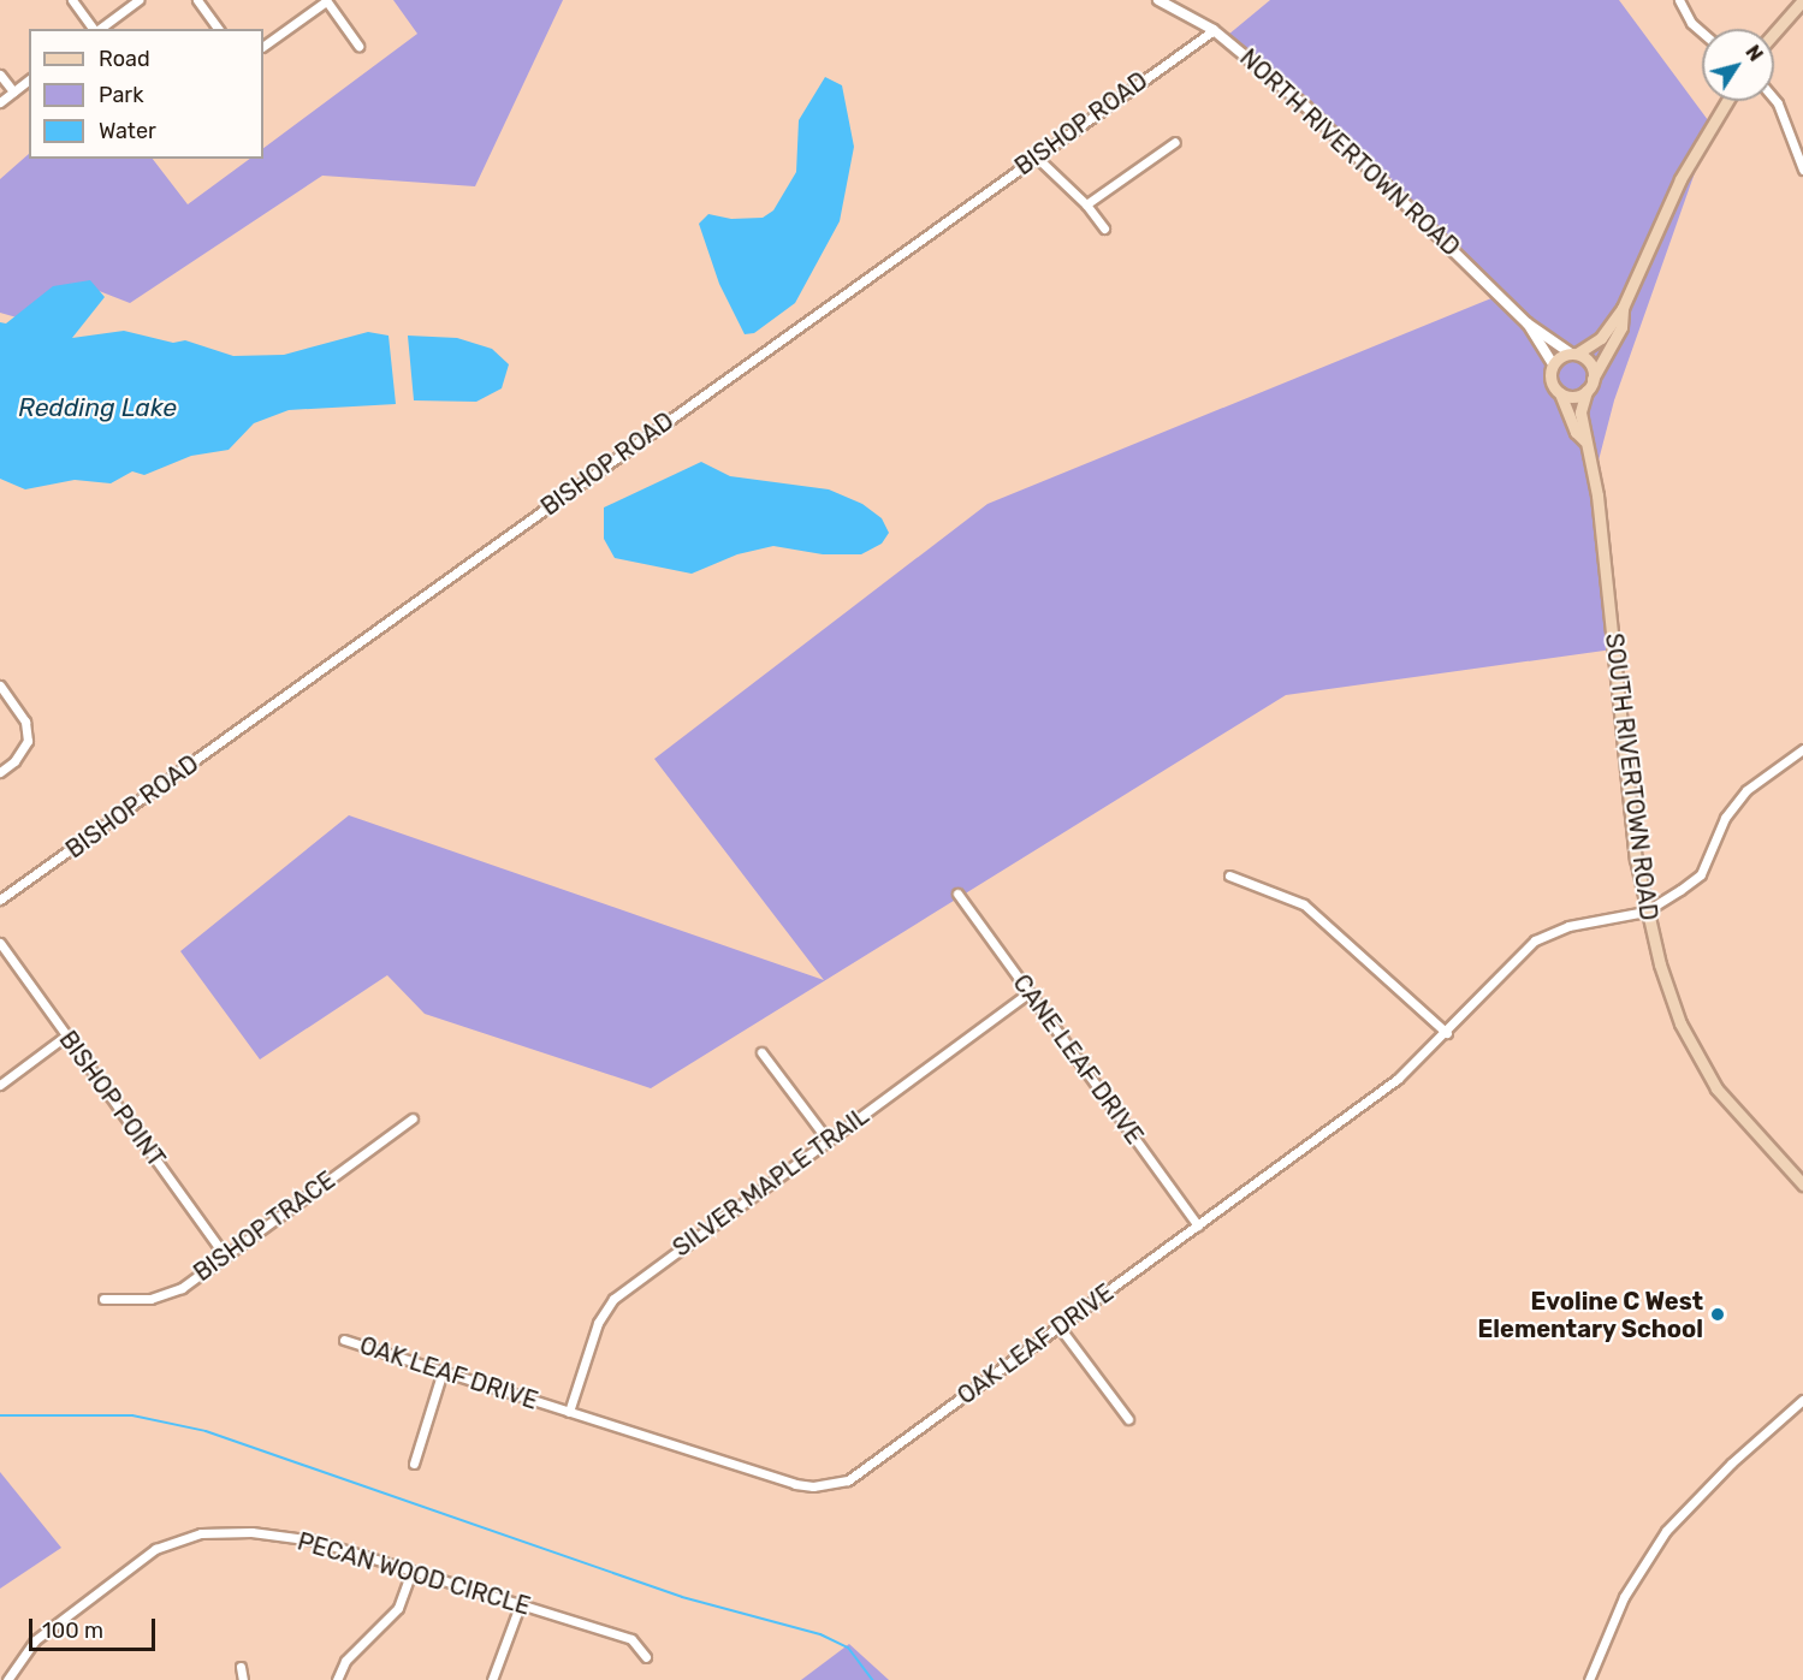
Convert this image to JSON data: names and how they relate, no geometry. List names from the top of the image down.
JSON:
{
  "streets": {
    "main road": ["SOUTH RIVERTOWN ROAD"],
    "street": [
      "BISHOP ROAD",
      "NORTH RIVERTOWN ROAD",
      "CANE LEAF DRIVE",
      "BISHOP POINT",
      "SILVER MAPLE TRAIL",
      "BISHOP TRACE",
      "OAK LEAF DRIVE",
      "PECAN WOOD CIRCLE"
    ]
  },
  "crossings": [
    ["BISHOP ROAD", "NORTH RIVERTOWN ROAD"],
    ["SOUTH RIVERTOWN ROAD", "OAK LEAF DRIVE"],
    ["CANE LEAF DRIVE", "SILVER MAPLE TRAIL"],
    ["CANE LEAF DRIVE", "OAK LEAF DRIVE"],
    ["BISHOP POINT", "BISHOP TRACE"],
    ["SILVER MAPLE TRAIL", "OAK LEAF DRIVE"]
  ],
  "water": ["Redding Lake"],
  "places": ["Evoline C West Elementary School"],
  "legend": ["Road", "Park", "Water"],
  "scale_bar": "100 m",
  "north": "top right"
}
